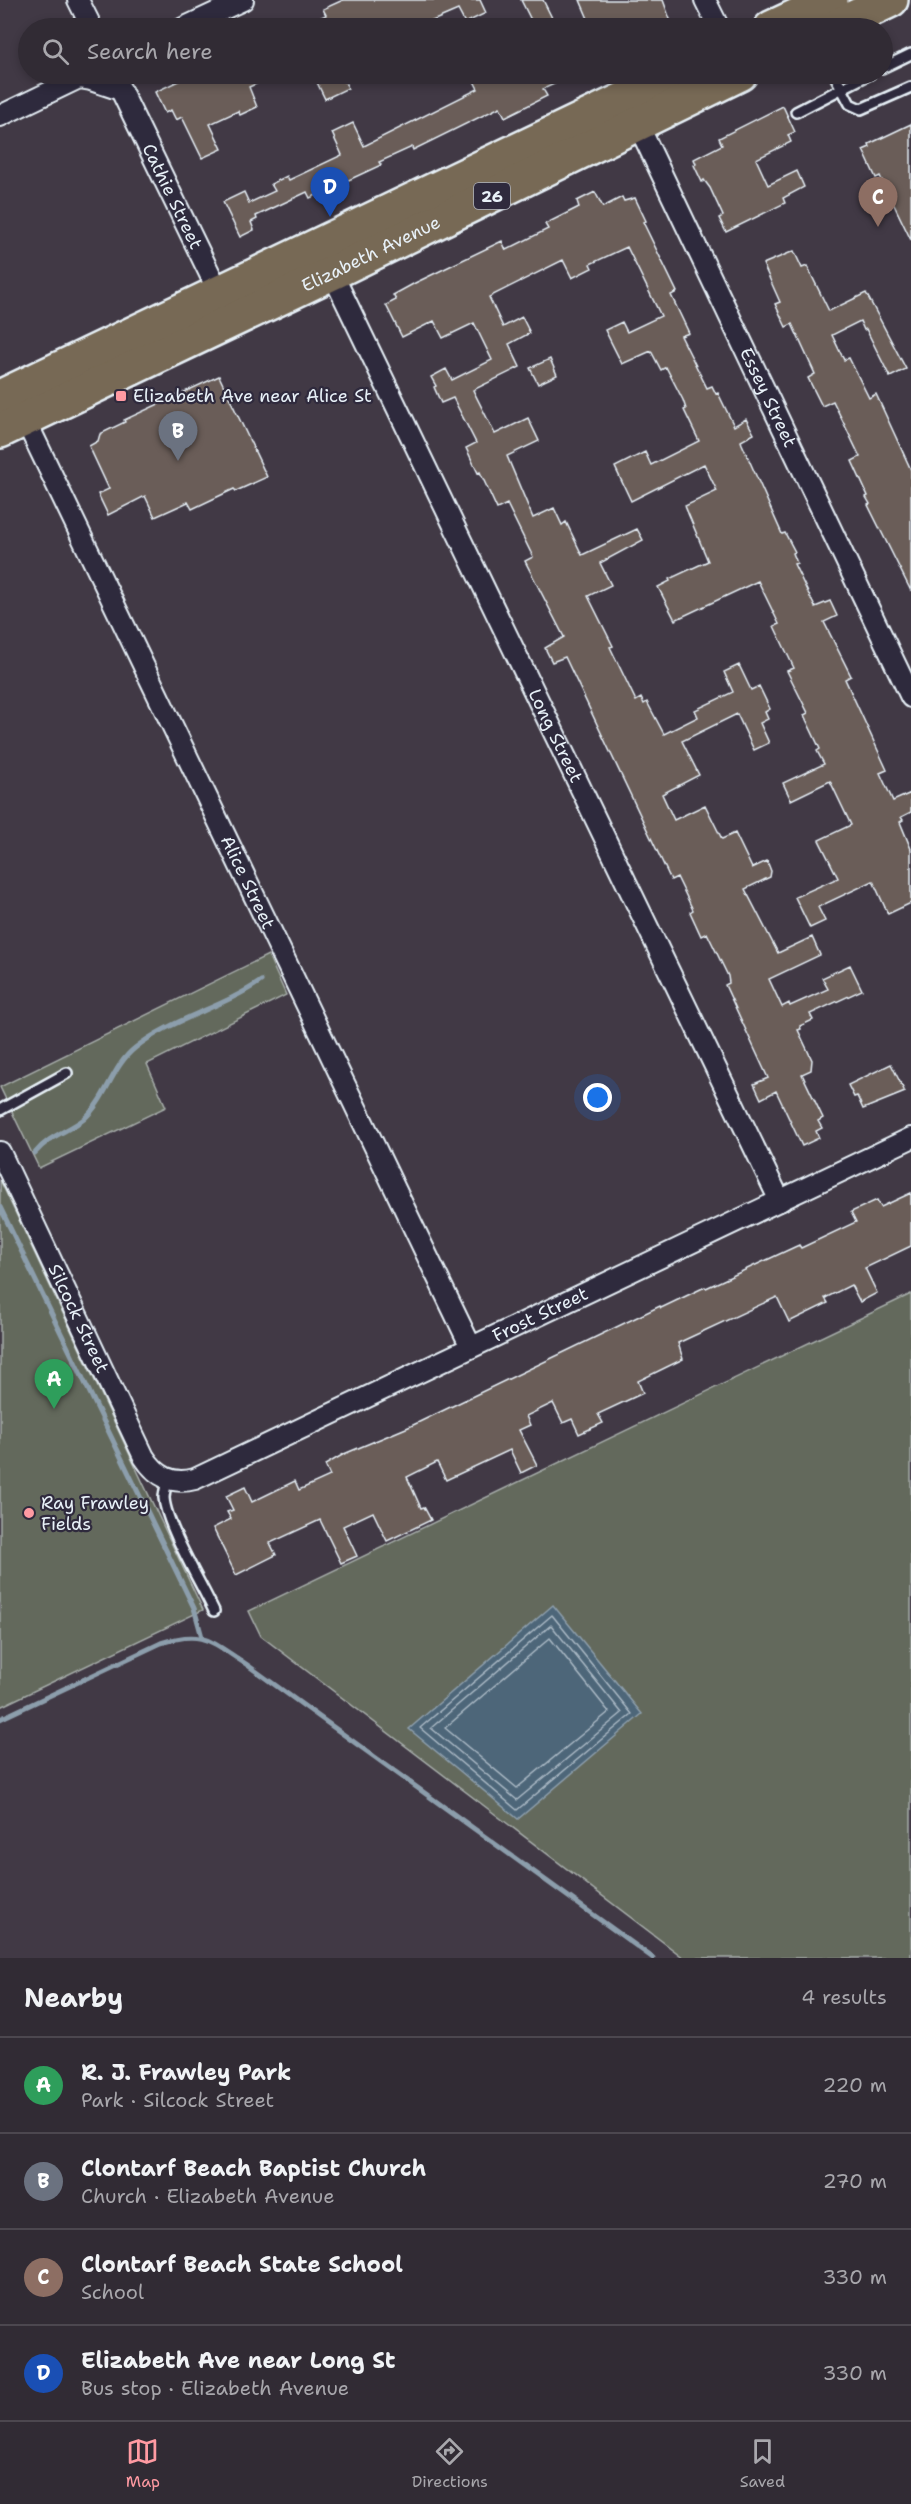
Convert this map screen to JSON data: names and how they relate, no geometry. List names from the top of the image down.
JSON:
{
  "streets": {
    "highway": ["26", "Elizabeth Avenue"],
    "street": [
      "Cathie Street",
      "Essey Street",
      "Long Street",
      "Alice Street",
      "Frost Street",
      "Silcock Street"
    ]
  },
  "crossings": [
    ["Cathie Street", "Elizabeth Avenue"],
    ["Elizabeth Avenue", "Essey Street"],
    ["Elizabeth Avenue", "Long Street"],
    ["Elizabeth Avenue", "Alice Street"],
    ["Long Street", "Frost Street"],
    ["Alice Street", "Frost Street"],
    ["Frost Street", "Silcock Street"]
  ],
  "places": {
    "transit": ["Elizabeth Ave near Alice St"],
    "other": ["Ray Frawley Fields"]
  },
  "page": {
    "search": "Search here",
    "pins": [
      "D",
      "C",
      "B",
      "A"
    ],
    "heading": ["Nearby", "4 results"],
    "list": [
      {
        "mark": "A",
        "name": "R. J. Frawley Park",
        "note": "Park · Silcock Street",
        "value": "220 m"
      },
      {
        "mark": "B",
        "name": "Clontarf Beach Baptist Church",
        "note": "Church · Elizabeth Avenue",
        "value": "270 m"
      },
      {
        "mark": "C",
        "name": "Clontarf Beach State School",
        "note": "School",
        "value": "330 m"
      },
      {
        "mark": "D",
        "name": "Elizabeth Ave near Long St",
        "note": "Bus stop · Elizabeth Avenue",
        "value": "330 m"
      }
    ],
    "nav": ["Map", "Directions", "Saved"]
  }
}
